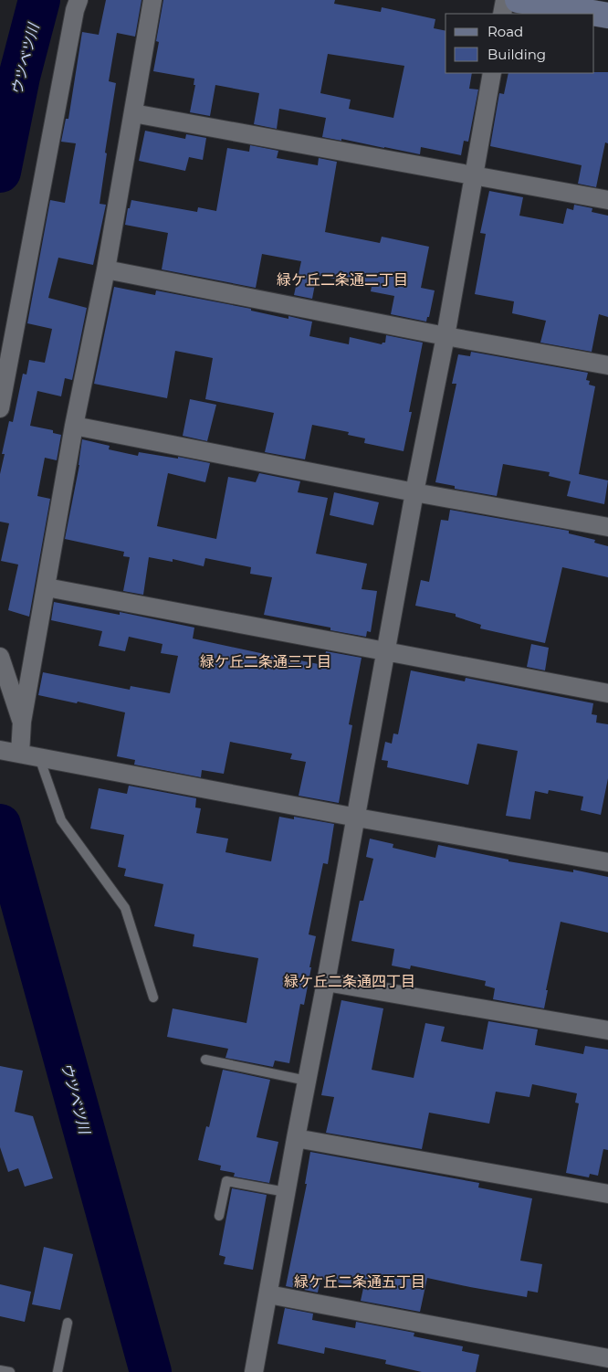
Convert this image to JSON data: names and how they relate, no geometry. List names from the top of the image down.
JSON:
{
  "districts": [
    "緑ケ丘二条通二丁目",
    "緑ケ丘二条通三丁目",
    "緑ケ丘二条通四丁目",
    "緑ケ丘二条通五丁目"
  ],
  "water": ["ウツベツ川"],
  "legend": ["Road", "Building"]
}
